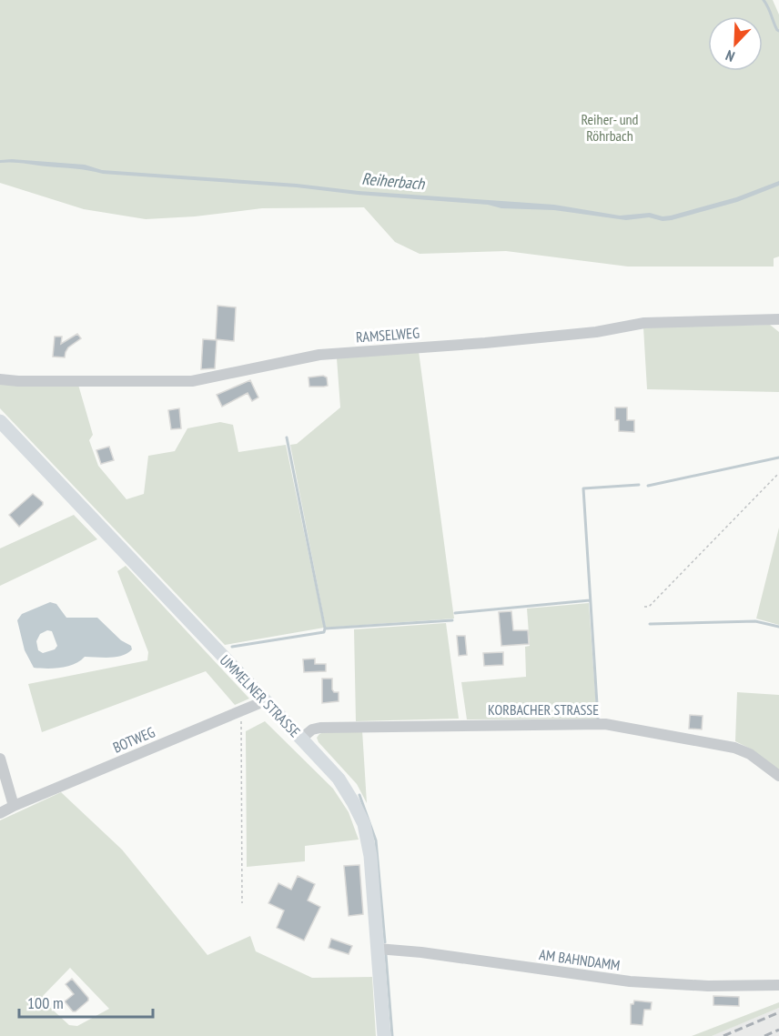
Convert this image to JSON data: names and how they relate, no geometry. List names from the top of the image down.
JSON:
{
  "streets": {
    "main road": ["UMMELNER STRASSE"],
    "street": [
      "RAMSELWEG",
      "KORBACHER STRASSE",
      "BOTWEG",
      "AM BAHNDAMM"
    ]
  },
  "crossings": [
    ["UMMELNER STRASSE", "KORBACHER STRASSE"],
    ["UMMELNER STRASSE", "BOTWEG"],
    ["UMMELNER STRASSE", "AM BAHNDAMM"]
  ],
  "water": ["Reiherbach"],
  "parks": ["Reiher- und Röhrbach"],
  "scale_bar": "100 m",
  "north": "bottom left"
}
